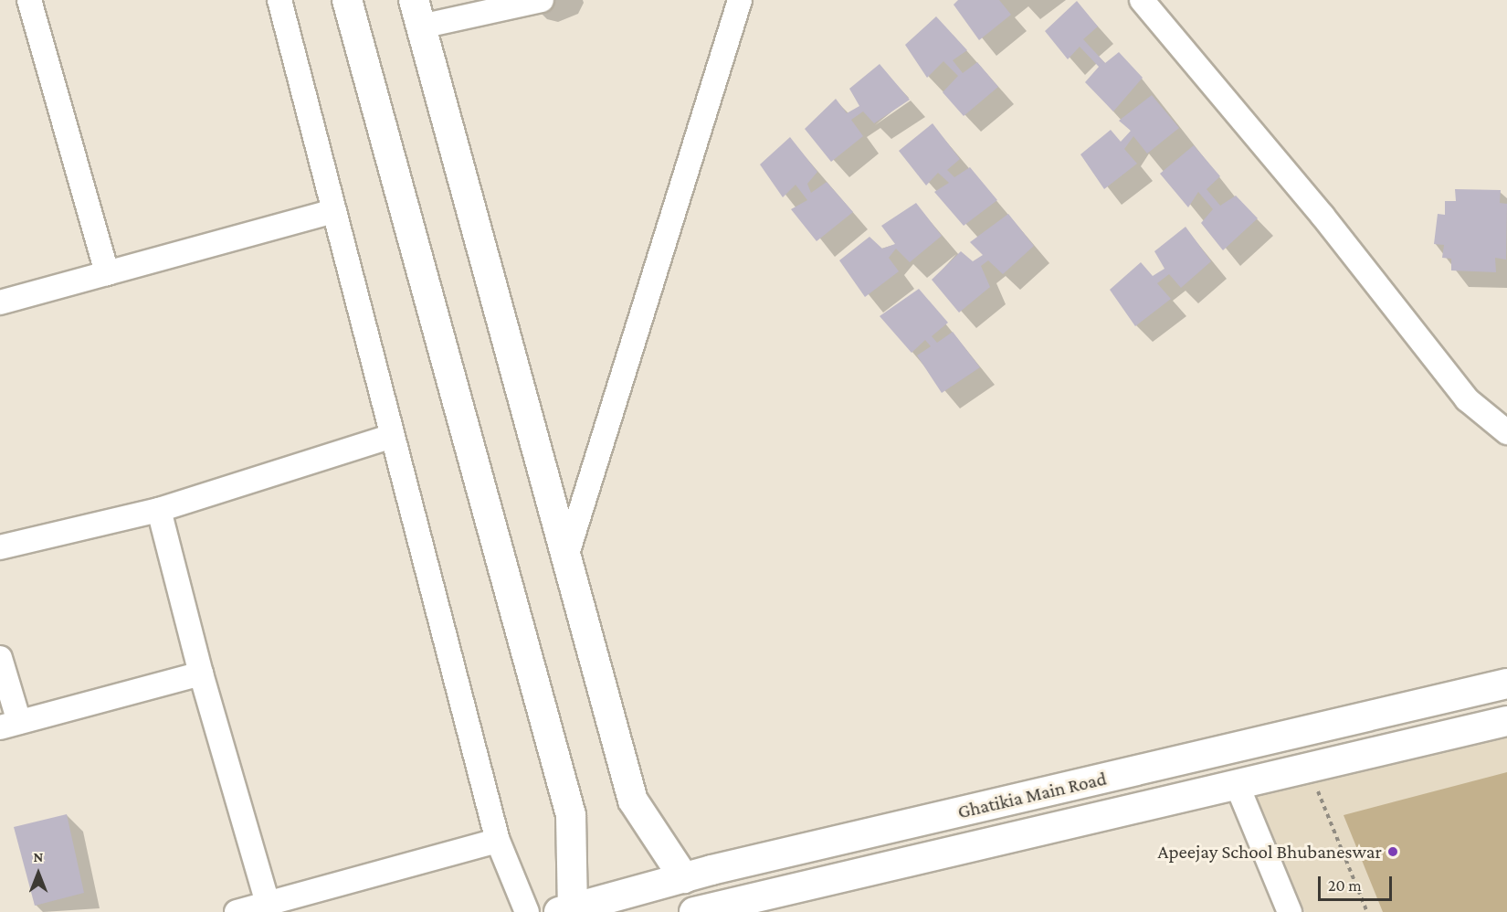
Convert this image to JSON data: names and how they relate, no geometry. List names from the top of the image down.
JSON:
{
  "streets": {
    "street": ["Ghatikia Main Road"]
  },
  "places": ["Apeejay School Bhubaneswar"],
  "scale_bar": "20 m",
  "north": "top"
}
